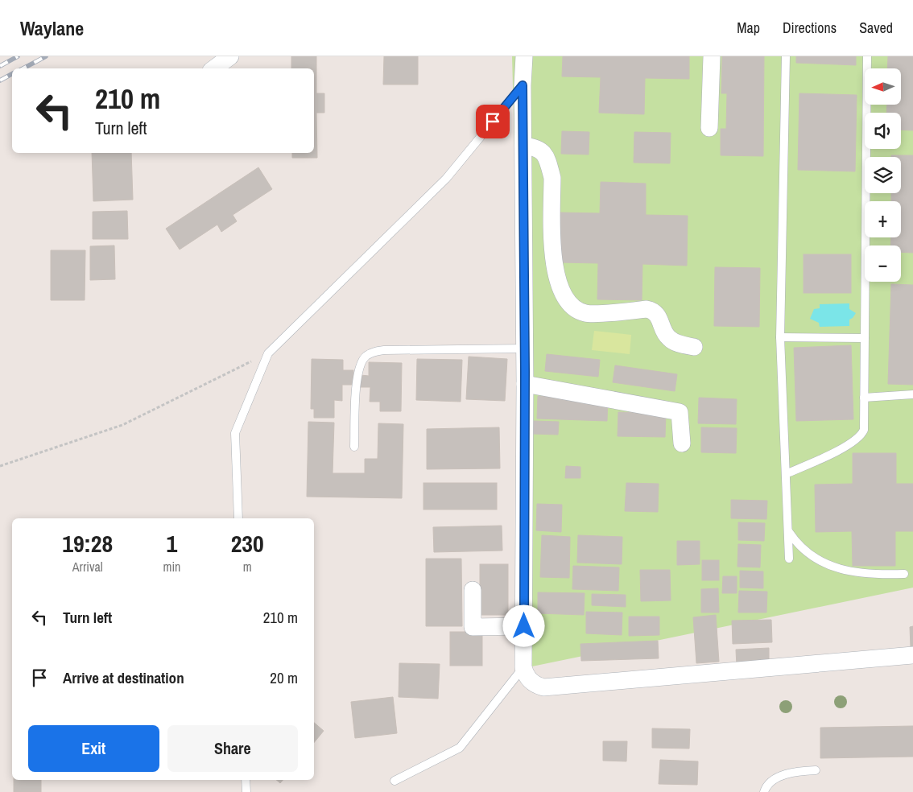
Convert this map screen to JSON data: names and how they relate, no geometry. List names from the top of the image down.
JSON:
{
  "north": "left",
  "page": {
    "header": "Waylane",
    "nav": ["Map", "Directions", "Saved"],
    "map_buttons": ["+", "−"],
    "turn": ["210 m", "Turn left"],
    "eta": [
      "19:28",
      "Arrival",
      "1",
      "min",
      "230",
      "m"
    ],
    "list": [
      {
        "name": "Turn left",
        "value": "210 m"
      },
      {
        "name": "Arrive at destination",
        "value": "20 m"
      }
    ],
    "buttons": ["Exit", "Share"]
  }
}
